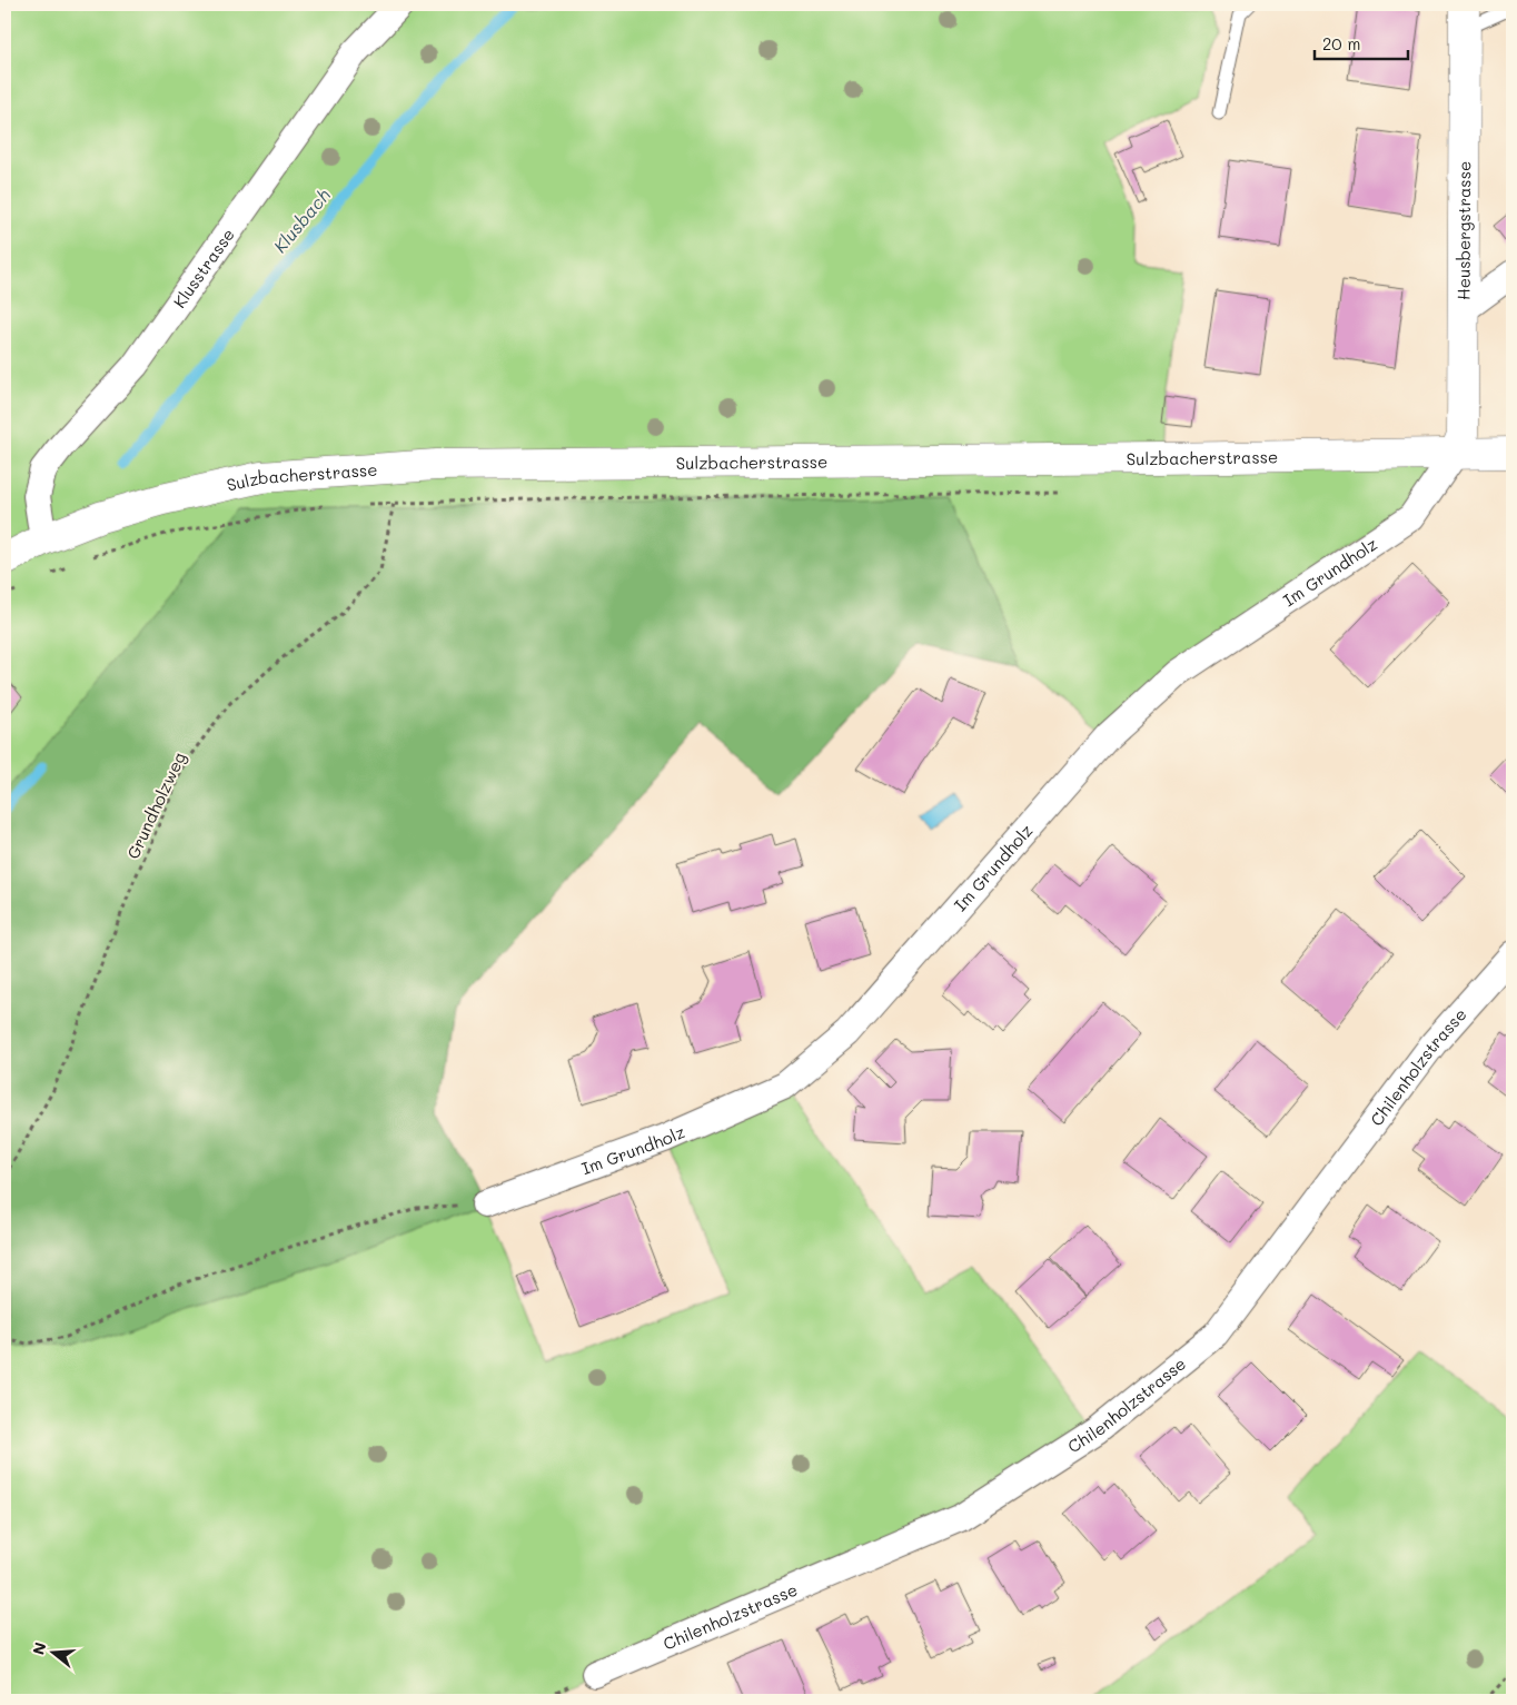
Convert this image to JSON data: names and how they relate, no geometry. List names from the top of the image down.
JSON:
{
  "streets": {
    "street": [
      "Heusbergstrasse",
      "Klusstrasse",
      "Sulzbacherstrasse",
      "Im Grundholz",
      "Chilenholzstrasse"
    ],
    "path": ["Grundholzweg"]
  },
  "crossings": [
    ["Heusbergstrasse", "Sulzbacherstrasse"],
    ["Heusbergstrasse", "Im Grundholz"],
    ["Klusstrasse", "Sulzbacherstrasse"],
    ["Sulzbacherstrasse", "Im Grundholz"],
    ["Sulzbacherstrasse", "Grundholzweg"]
  ],
  "water": ["Klusbach"],
  "scale_bar": "20 m",
  "north": "left"
}
